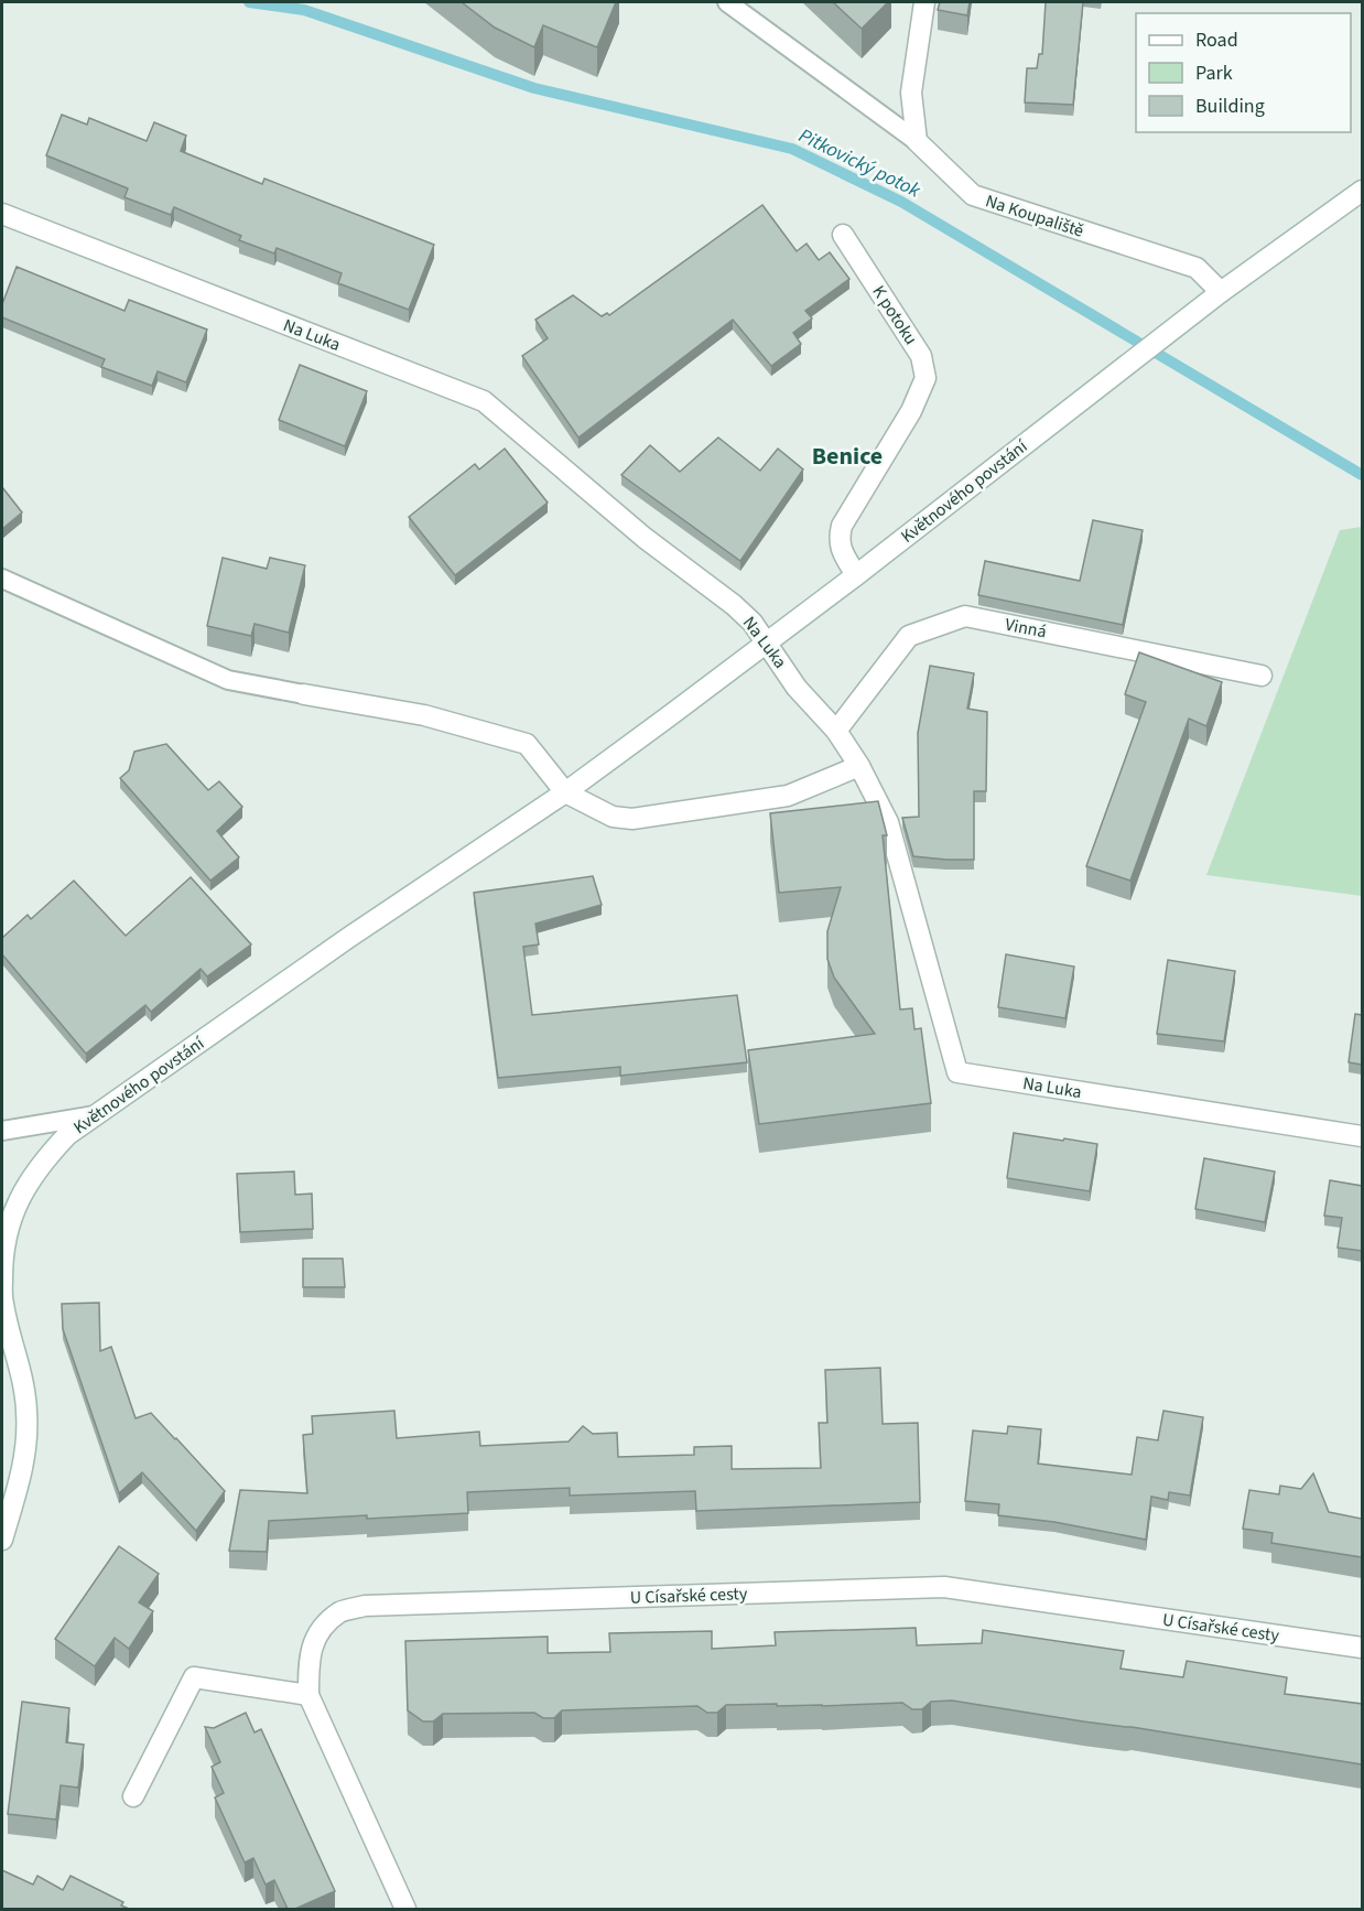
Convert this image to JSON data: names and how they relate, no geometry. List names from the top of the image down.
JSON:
{
  "streets": {
    "street": [
      "Na Koupaliště",
      "K potoku",
      "Na Luka",
      "Květnového povstání",
      "Vinná",
      "U Císařské cesty"
    ]
  },
  "crossings": [
    ["Na Koupaliště", "Květnového povstání"],
    ["K potoku", "Květnového povstání"],
    ["Na Luka", "Květnového povstání"],
    ["Na Luka", "Vinná"]
  ],
  "districts": ["Benice"],
  "water": ["Pitkovický potok"],
  "legend": ["Road", "Park", "Building"]
}
